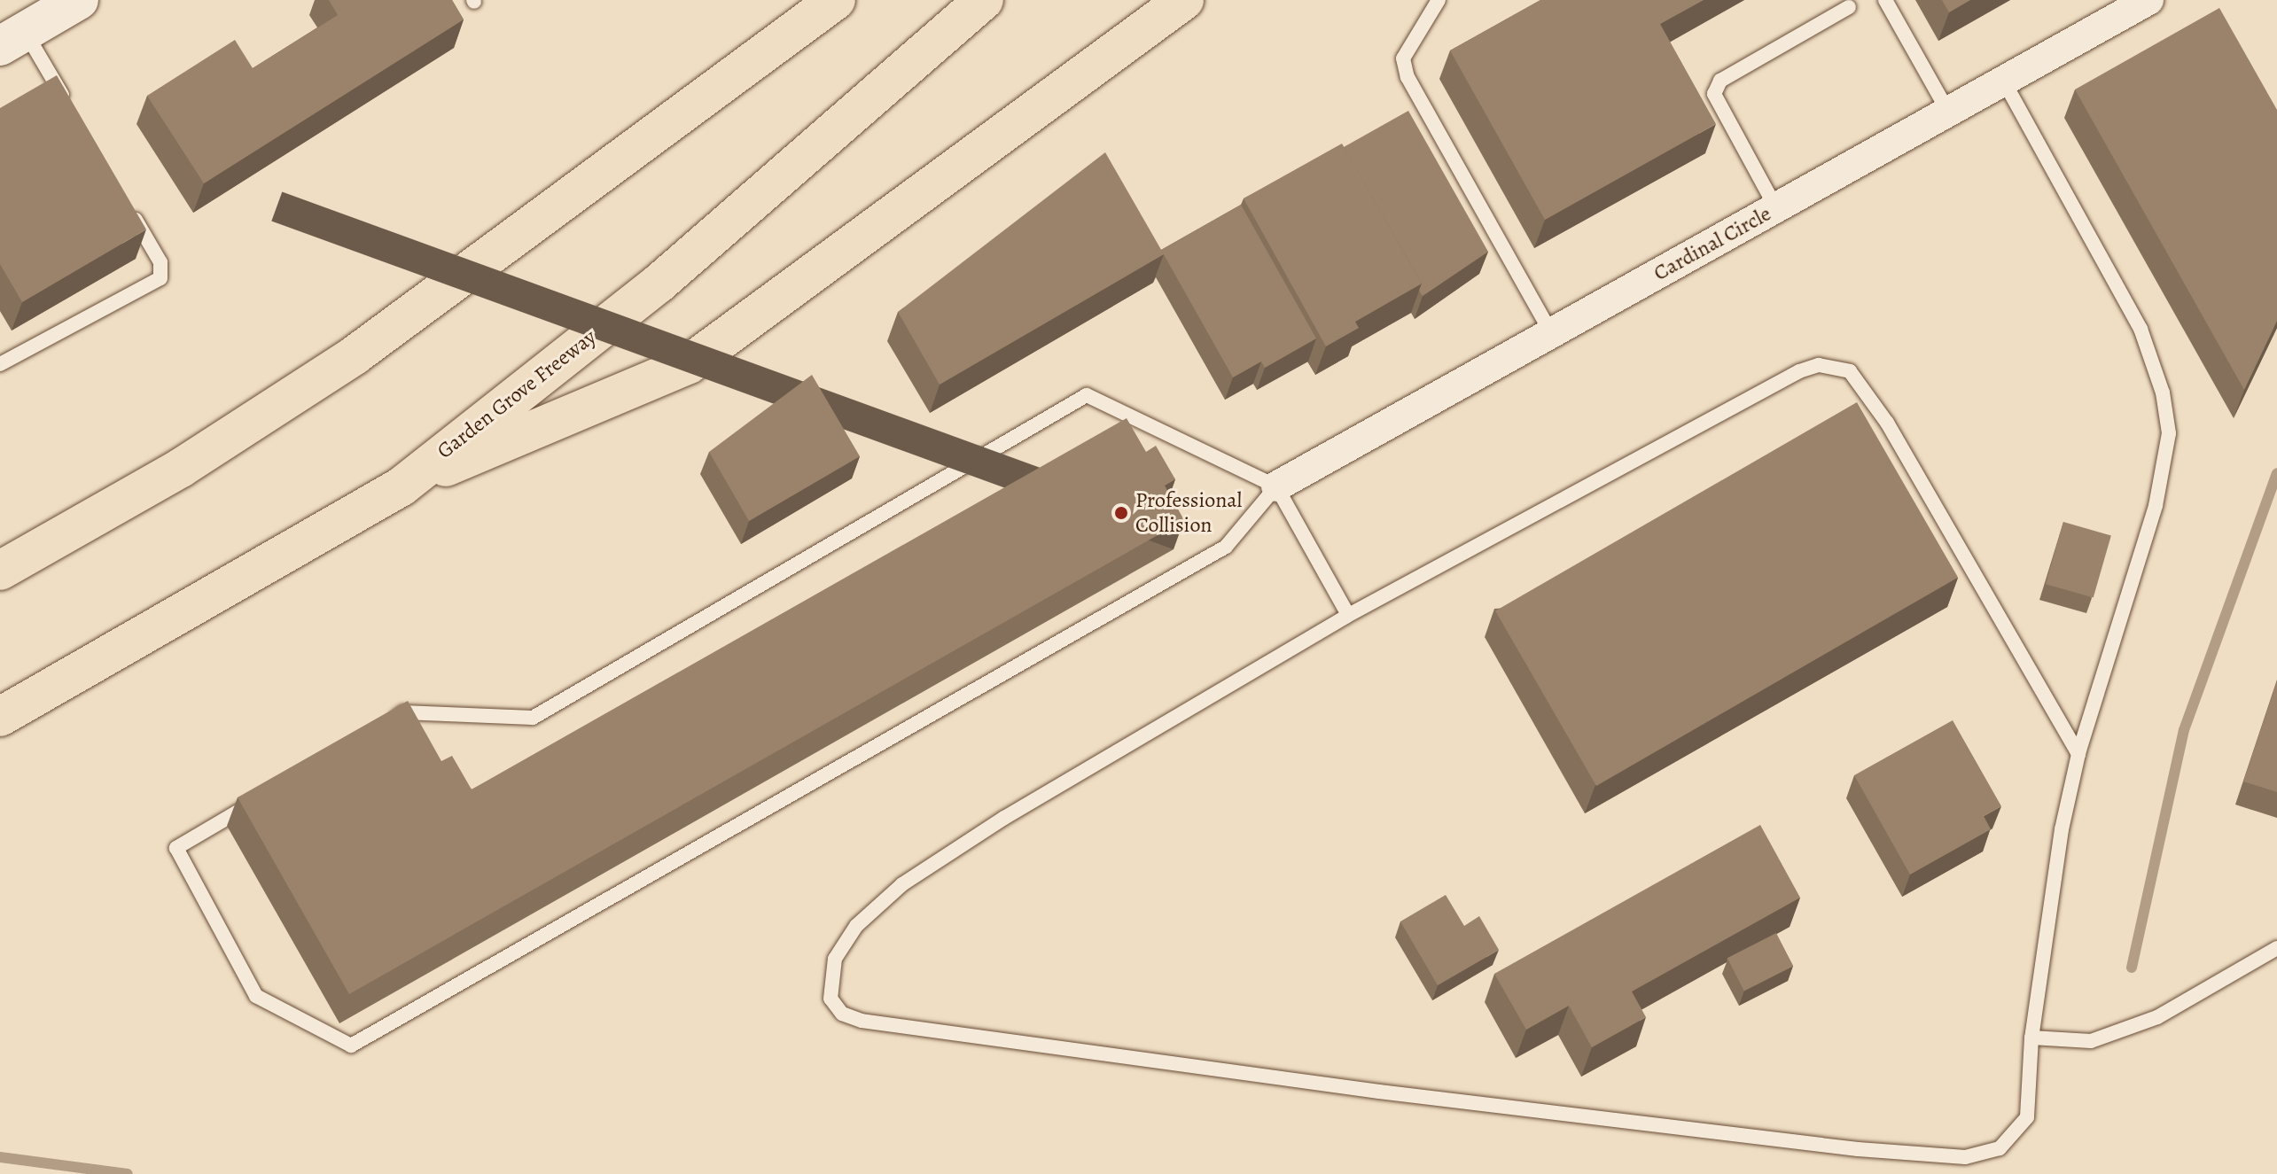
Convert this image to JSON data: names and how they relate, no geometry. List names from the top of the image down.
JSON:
{
  "streets": {
    "highway": ["Garden Grove Freeway"],
    "street": ["Cardinal Circle"]
  },
  "places": ["Professional Collision"]
}
